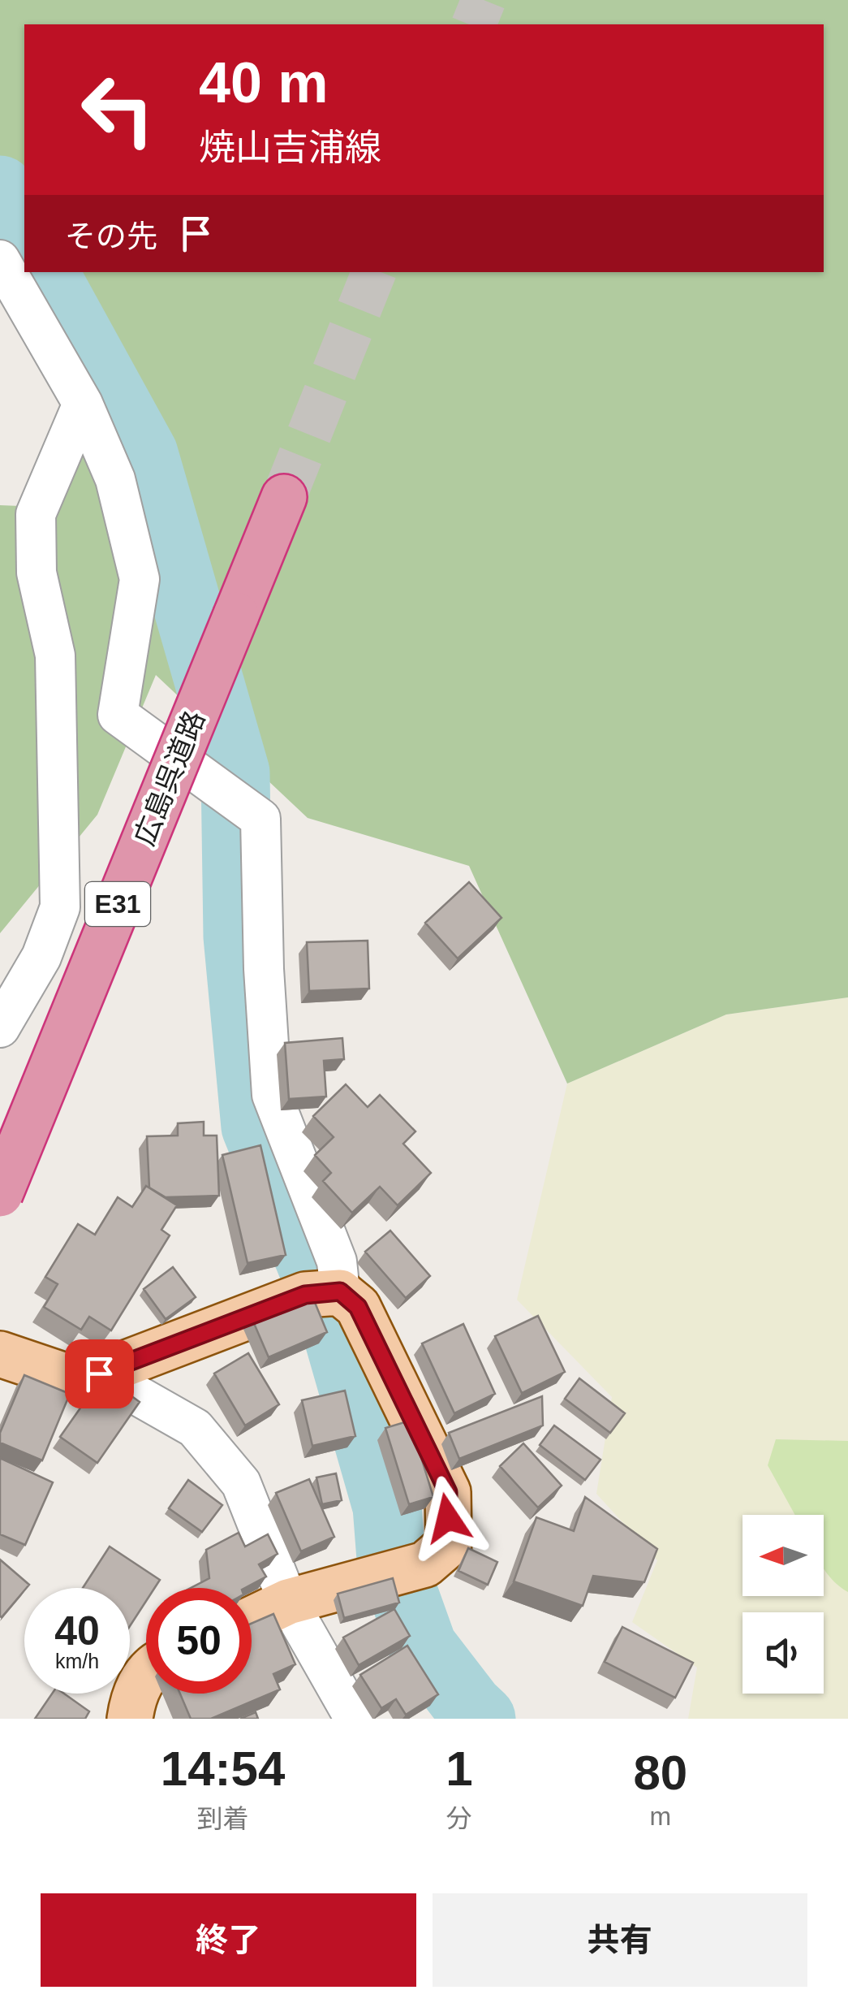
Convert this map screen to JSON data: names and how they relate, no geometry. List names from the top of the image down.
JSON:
{
  "streets": {
    "highway": ["広島呉道路", "E31"]
  },
  "north": "left",
  "page": {
    "turn": ["40 m", "焼山吉浦線"],
    "then": "その先",
    "speed": "40 km/h",
    "limit": "50",
    "eta": [
      "14:54",
      "到着",
      "1",
      "分",
      "80",
      "m"
    ],
    "buttons": ["終了", "共有"]
  }
}
